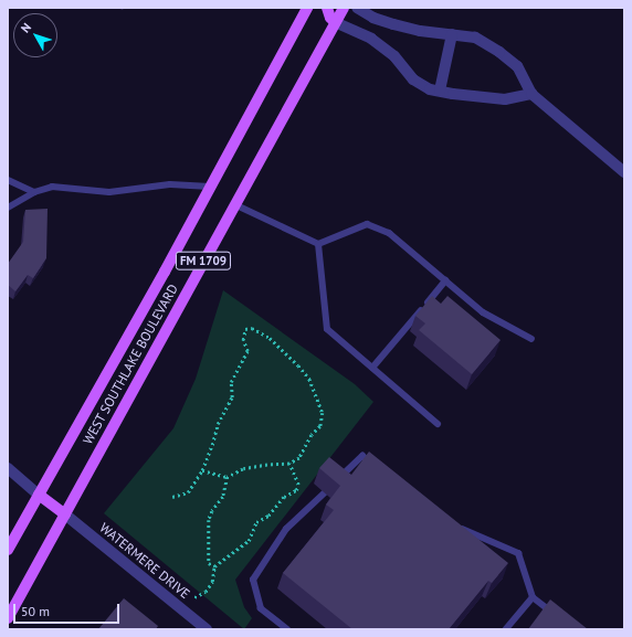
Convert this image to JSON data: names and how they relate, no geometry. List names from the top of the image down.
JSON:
{
  "streets": {
    "main road": ["FM 1709", "WEST SOUTHLAKE BOULEVARD"],
    "street": ["WATERMERE DRIVE"]
  },
  "crossings": [
    ["WEST SOUTHLAKE BOULEVARD", "WATERMERE DRIVE"]
  ],
  "scale_bar": "50 m",
  "north": "top left"
}
